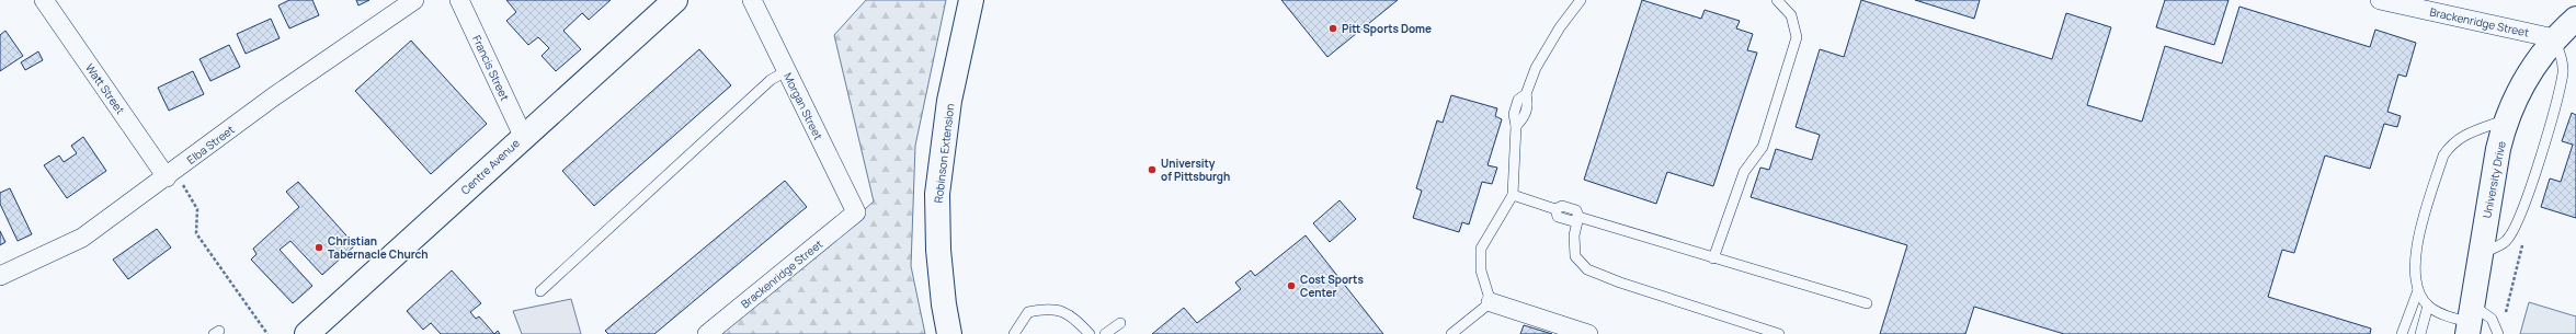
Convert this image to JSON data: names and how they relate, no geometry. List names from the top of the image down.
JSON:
{
  "streets": {
    "street": [
      "Brackenridge Street",
      "Francis Street",
      "Watt Street",
      "Morgan Street",
      "Elba Street",
      "Robinson Extension",
      "Centre Avenue",
      "University Drive"
    ]
  },
  "crossings": [
    ["Brackenridge Street", "Morgan Street"],
    ["Brackenridge Street", "University Drive"],
    ["Francis Street", "Centre Avenue"],
    ["Watt Street", "Elba Street"]
  ],
  "places": [
    "Pitt Sports Dome",
    "University of Pittsburgh",
    "Christian Tabernacle Church",
    "Cost Sports Center"
  ]
}
